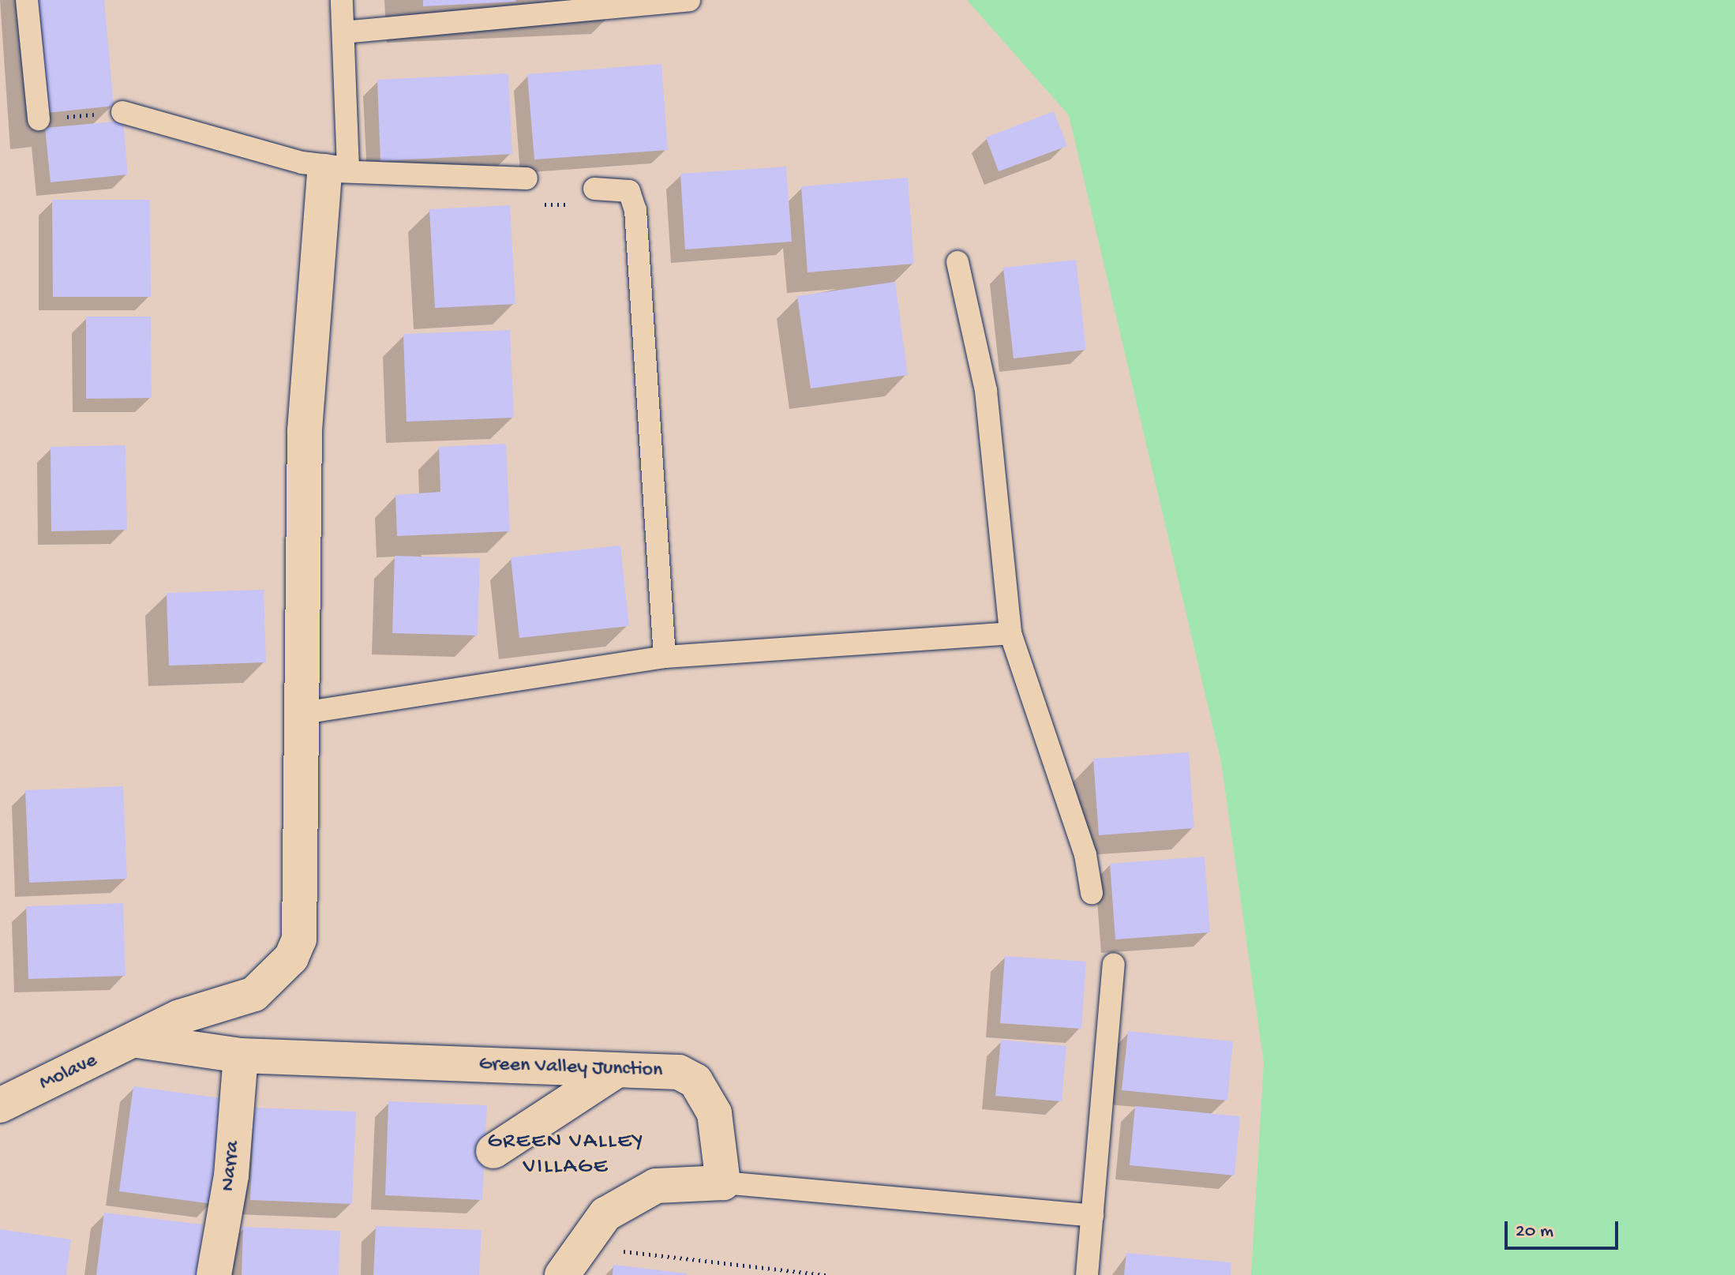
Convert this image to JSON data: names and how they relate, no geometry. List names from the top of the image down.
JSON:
{
  "streets": {
    "street": ["Green Valley Junction", "Molave", "Narra"]
  },
  "crossings": [
    ["Green Valley Junction", "Molave"],
    ["Green Valley Junction", "Narra"]
  ],
  "districts": ["GREEN VALLEY VILLAGE"],
  "scale_bar": "20 m"
}
